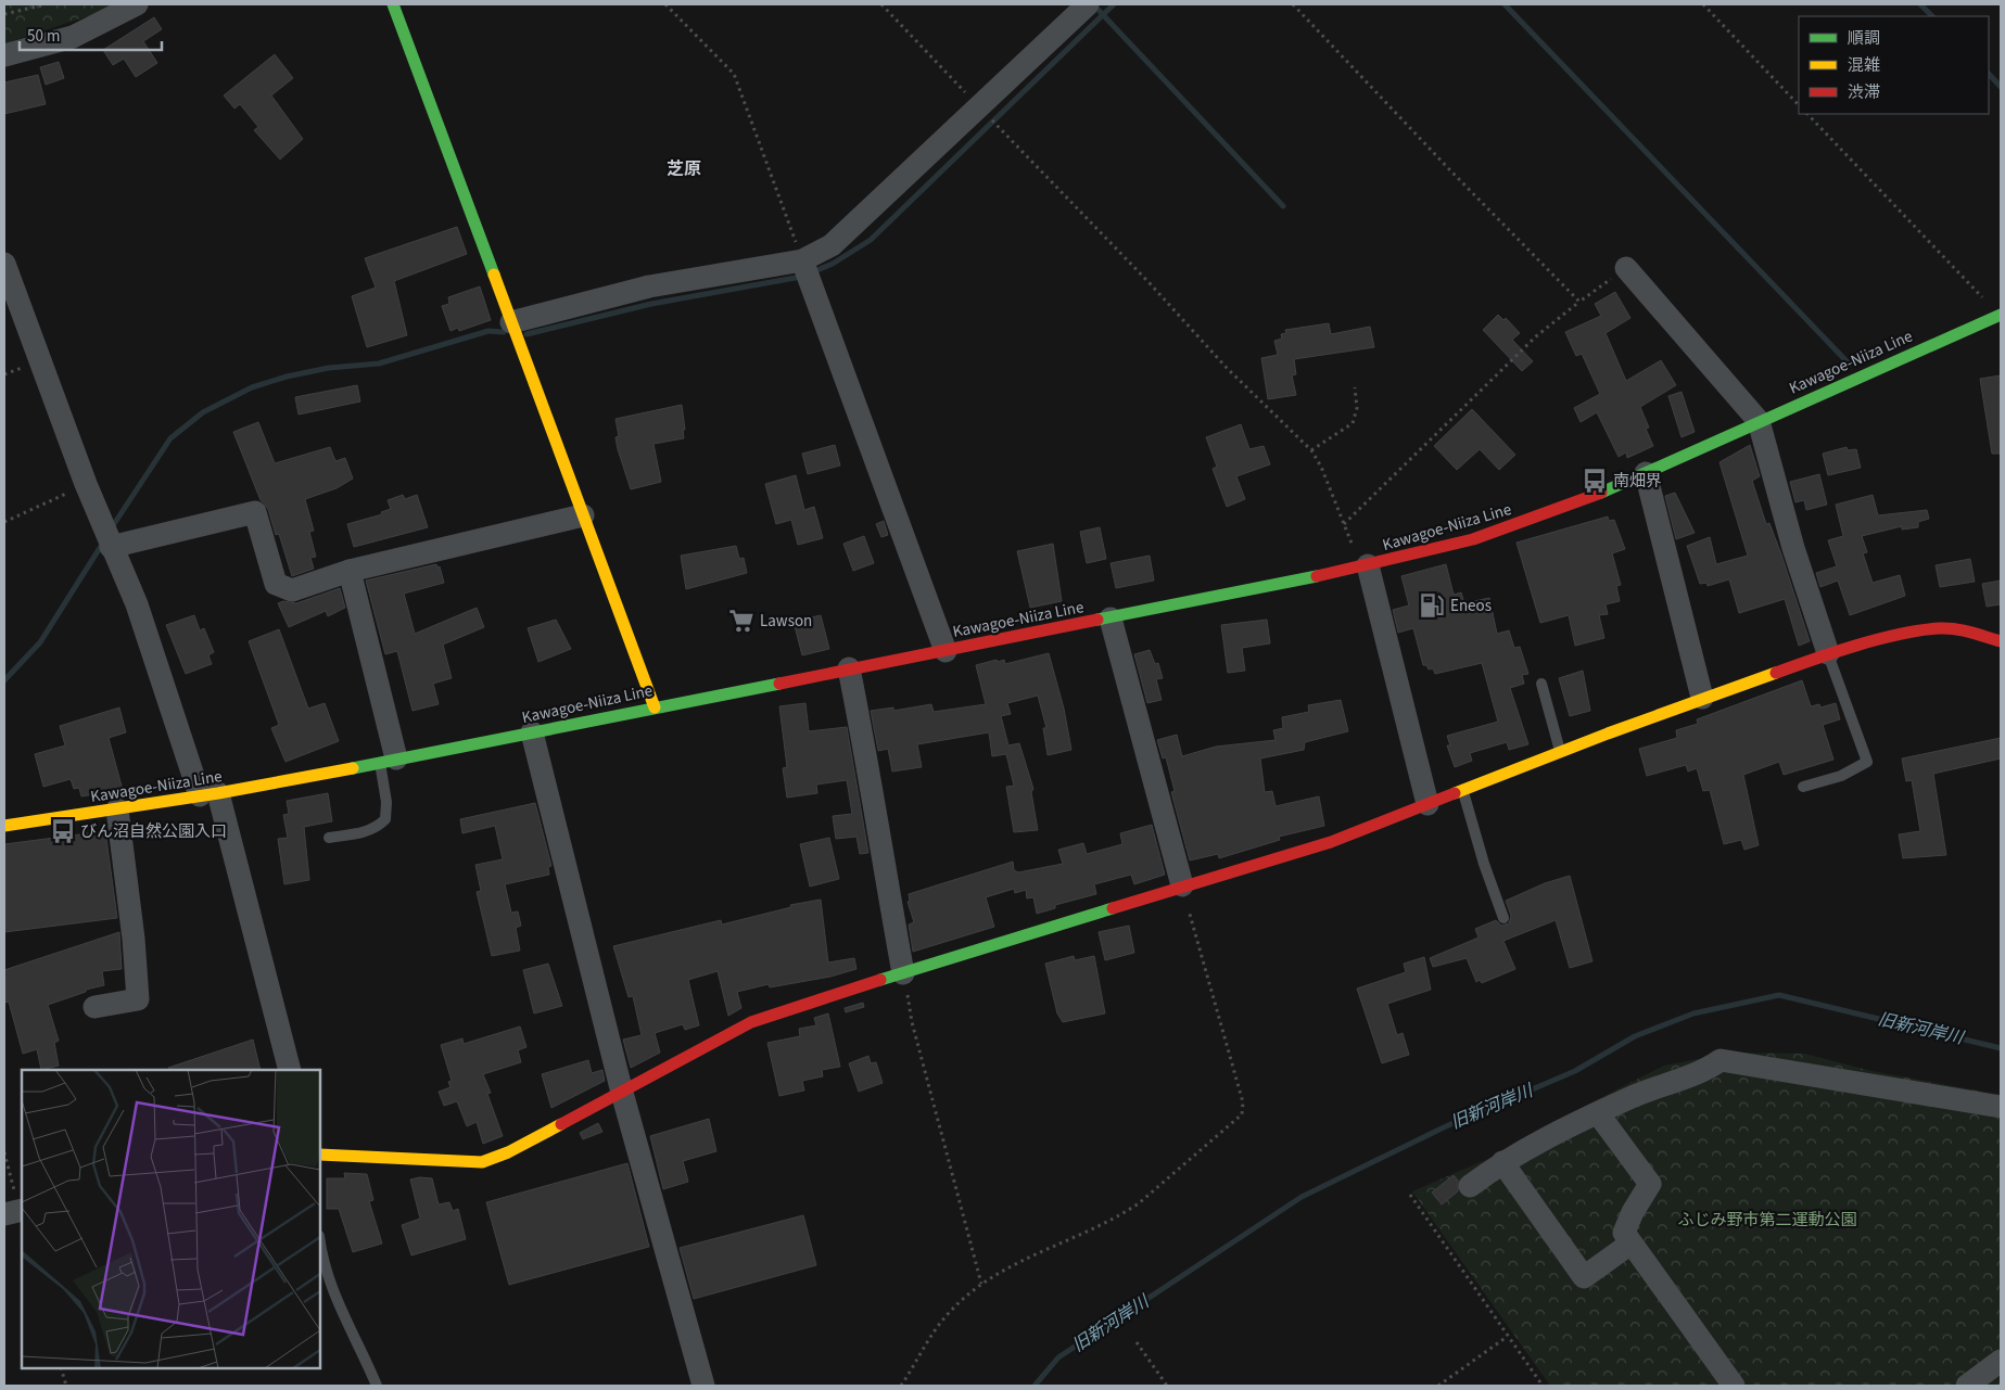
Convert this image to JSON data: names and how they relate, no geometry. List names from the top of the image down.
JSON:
{
  "streets": {
    "street": ["Kawagoe-Niiza Line"]
  },
  "districts": ["芝原"],
  "water": ["旧新河岸川"],
  "parks": ["ふじみ野市第二運動公園"],
  "places": {
    "bus stop": ["南畑界", "びん沼自然公園入口"],
    "fuel station": ["Eneos"],
    "supermarket": ["Lawson"]
  },
  "legend": ["順調", "混雑", "渋滞"],
  "scale_bar": "50 m"
}
